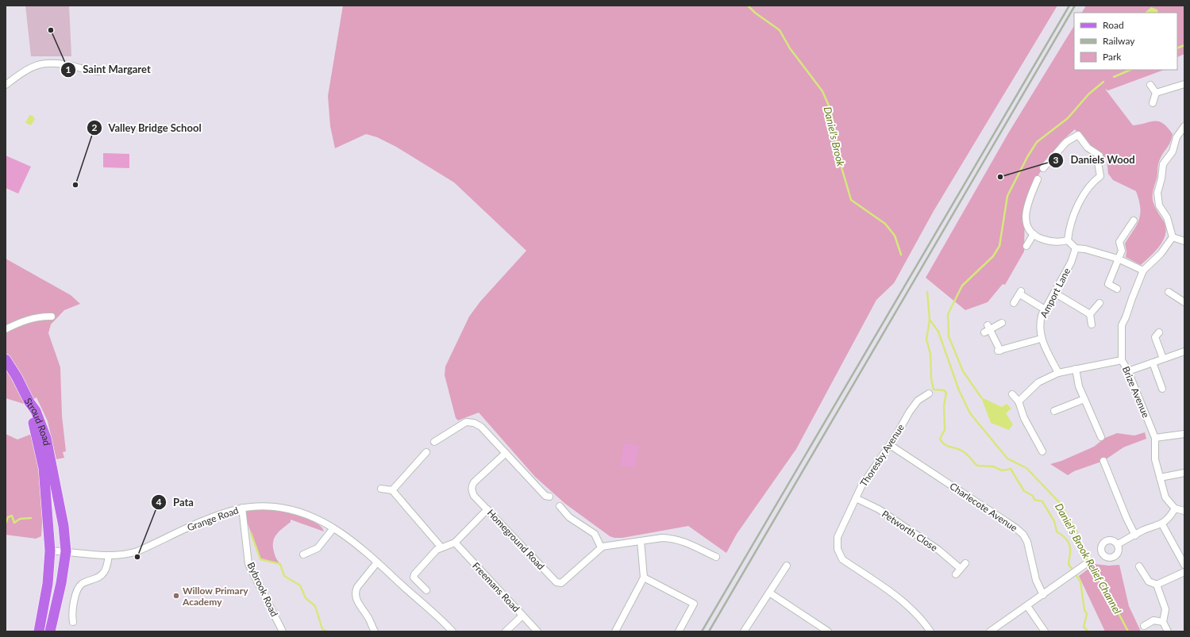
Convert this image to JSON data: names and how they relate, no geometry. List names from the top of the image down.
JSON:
{
  "streets": {
    "main road": ["Stroud Road"],
    "street": [
      "Amport Lane",
      "Brize Avenue",
      "Thoresby Avenue",
      "Charlecote Avenue",
      "Grange Road",
      "Petworth Close",
      "Homeground Road",
      "Freemans Road",
      "Bybrook Road"
    ]
  },
  "crossings": [
    ["Stroud Road", "Grange Road"],
    ["Thoresby Avenue", "Charlecote Avenue"],
    ["Thoresby Avenue", "Petworth Close"],
    ["Grange Road", "Bybrook Road"]
  ],
  "water": ["Daniel's Brook", "Daniel's Brook Relief Channel"],
  "places": [
    "Saint Margaret",
    "Daniels Wood",
    "Valley Bridge School",
    "Pata",
    "Willow Primary Academy"
  ],
  "legend": ["Road", "Railway", "Park"]
}
